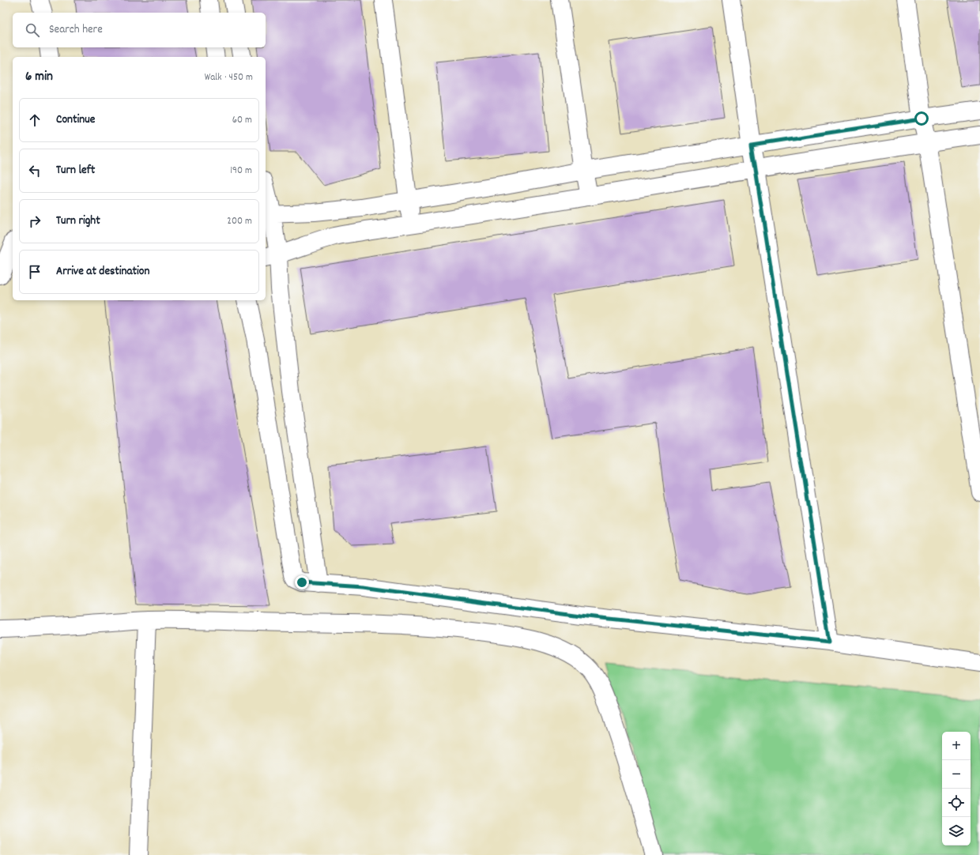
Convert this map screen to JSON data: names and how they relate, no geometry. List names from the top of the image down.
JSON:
{
  "page": {
    "search": "Search here",
    "heading": ["6 min", "Walk · 450 m"],
    "list": [
      ["Continue", "60 m"],
      ["Turn left", "190 m"],
      ["Turn right", "200 m"],
      "Arrive at destination"
    ],
    "map_buttons": ["+", "−"]
  }
}
